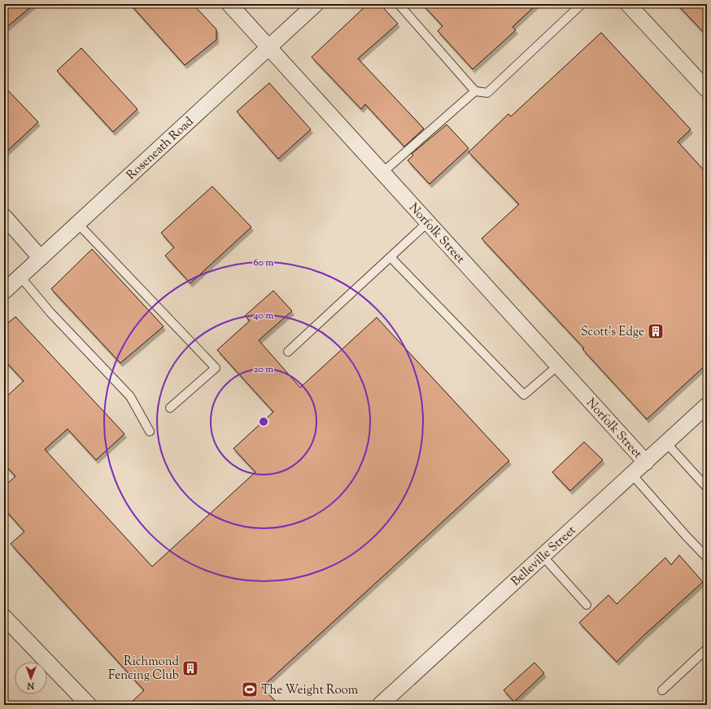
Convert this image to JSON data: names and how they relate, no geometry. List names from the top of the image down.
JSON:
{
  "streets": {
    "street": ["Roseneath Road", "Norfolk Street", "Belleville Street"]
  },
  "crossings": [
    ["Roseneath Road", "Norfolk Street"],
    ["Norfolk Street", "Belleville Street"]
  ],
  "places": {
    "building": ["Scott's Edge", "Richmond Fencing Club"],
    "sports": ["The Weight Room"]
  },
  "north": "bottom",
  "rings": ["60 m", "40 m", "20 m"]
}
